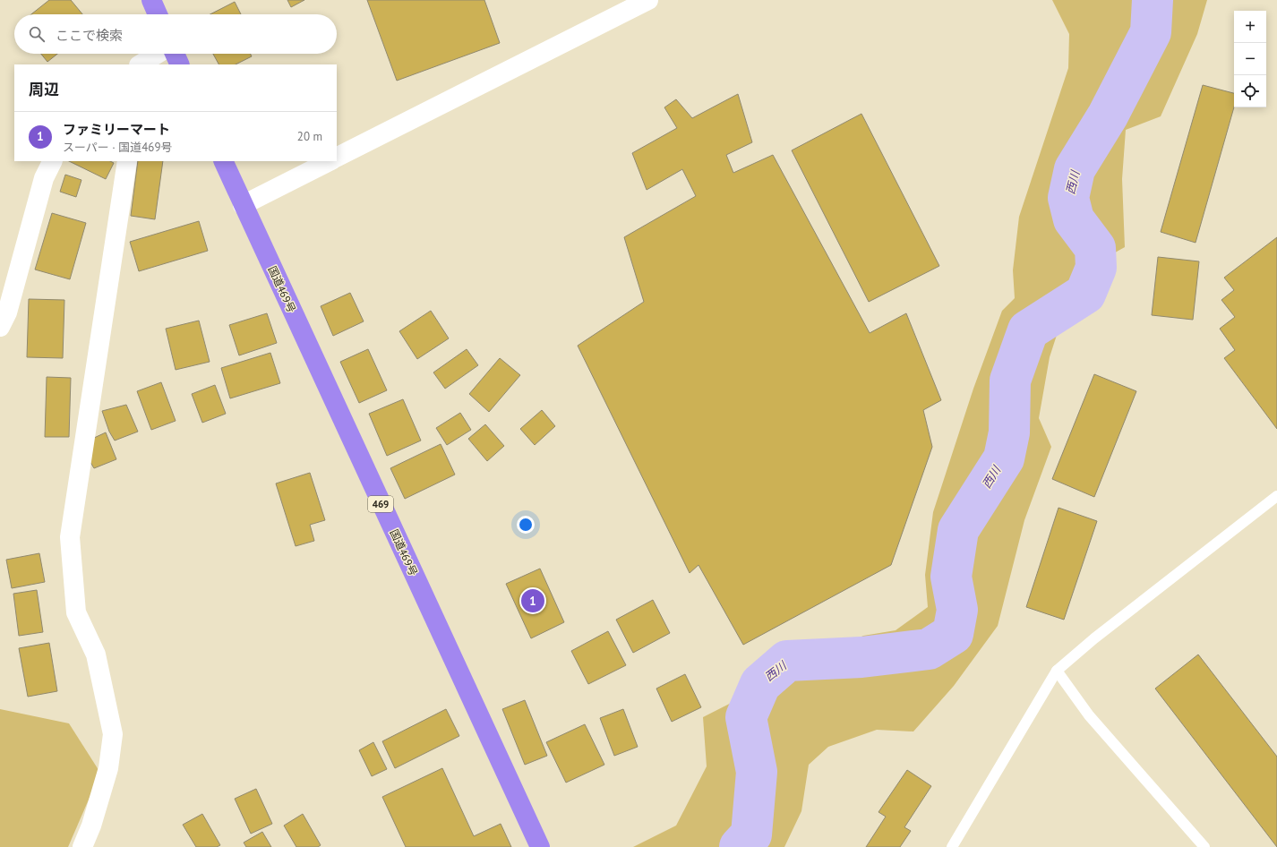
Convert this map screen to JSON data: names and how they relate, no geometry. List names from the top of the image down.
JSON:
{
  "streets": {
    "highway": ["国道469号", "469"]
  },
  "water": ["西川"],
  "page": {
    "map_buttons": ["+", "−"],
    "search": "ここで検索",
    "heading": "周辺",
    "list": [
      {
        "mark": "1",
        "name": "ファミリーマート",
        "note": "スーパー · 国道469号",
        "value": "20 m"
      }
    ],
    "pins": "1"
  }
}
